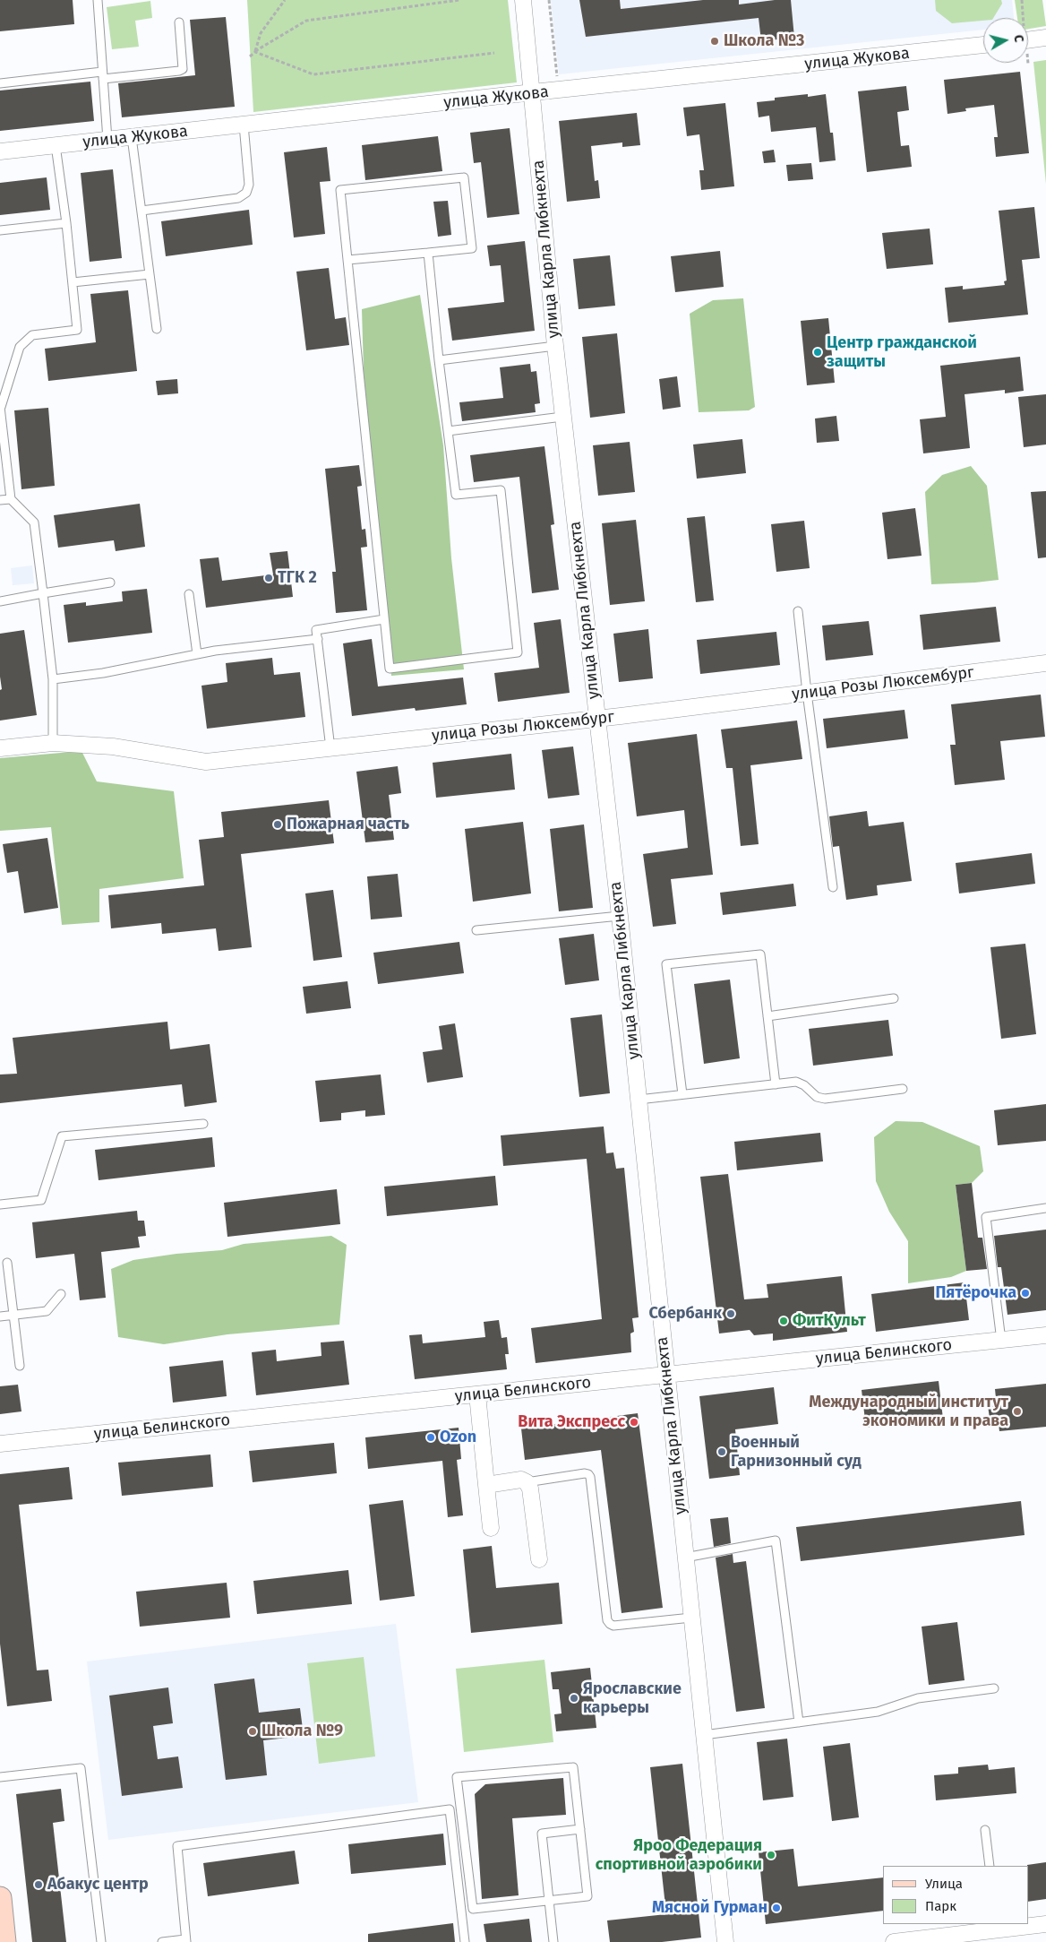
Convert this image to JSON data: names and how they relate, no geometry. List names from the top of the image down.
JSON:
{
  "streets": {
    "street": [
      "улица Жукова",
      "улица Карла Либкнехта",
      "улица Розы Люксембург",
      "улица Белинского"
    ]
  },
  "crossings": [
    ["улица Жукова", "улица Карла Либкнехта"],
    ["улица Карла Либкнехта", "улица Розы Люксембург"],
    ["улица Карла Либкнехта", "улица Белинского"]
  ],
  "places": [
    "Школа №3",
    "Центр гражданской защиты",
    "ТГК 2",
    "Пожарная часть",
    "Пятёрочка",
    "Сбербанк",
    "ФитКульт",
    "Международный институт экономики и права",
    "Вита Экспресс",
    "Ozon",
    "Военный Гарнизонный суд",
    "Ярославские карьеры",
    "Школа №9",
    "Яроо Федерация спортивной аэробики",
    "Абакус центр",
    "Мясной Гурман"
  ],
  "legend": ["Улица", "Парк"],
  "north": "right"
}
